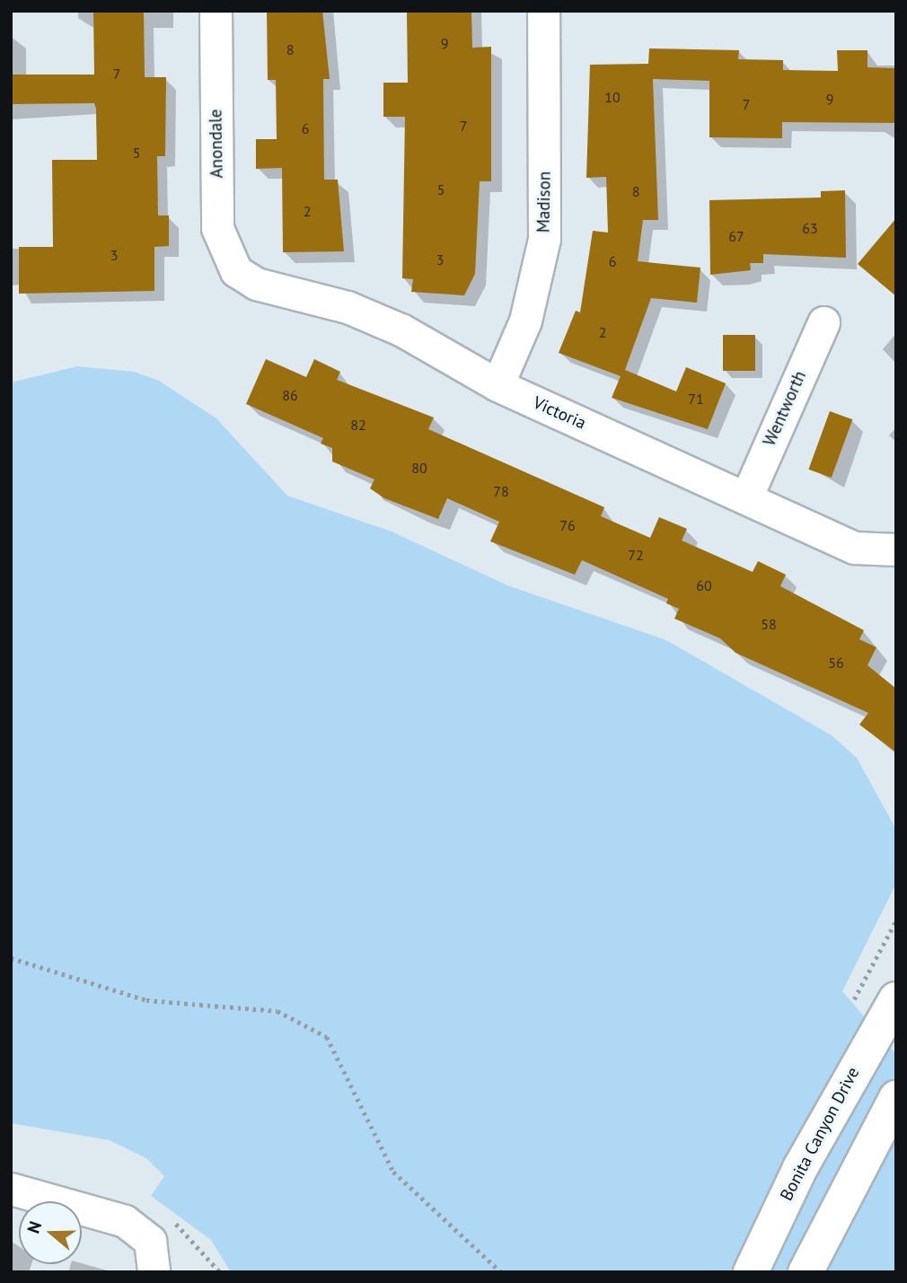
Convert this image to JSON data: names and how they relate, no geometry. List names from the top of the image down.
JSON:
{
  "streets": {
    "main road": ["Bonita Canyon Drive"],
    "street": [
      "Anondale",
      "Madison",
      "Wentworth",
      "Victoria"
    ]
  },
  "crossings": [
    ["Anondale", "Victoria"],
    ["Madison", "Victoria"],
    ["Wentworth", "Victoria"]
  ],
  "house_numbers": [
    "9",
    "8",
    "7",
    "10",
    "9",
    "7",
    "7",
    "6",
    "5",
    "5",
    "8",
    "2",
    "63",
    "67",
    "3",
    "3",
    "6",
    "2",
    "86",
    "71",
    "82",
    "80",
    "78",
    "76",
    "72",
    "60",
    "58",
    "56"
  ],
  "north": "left"
}
